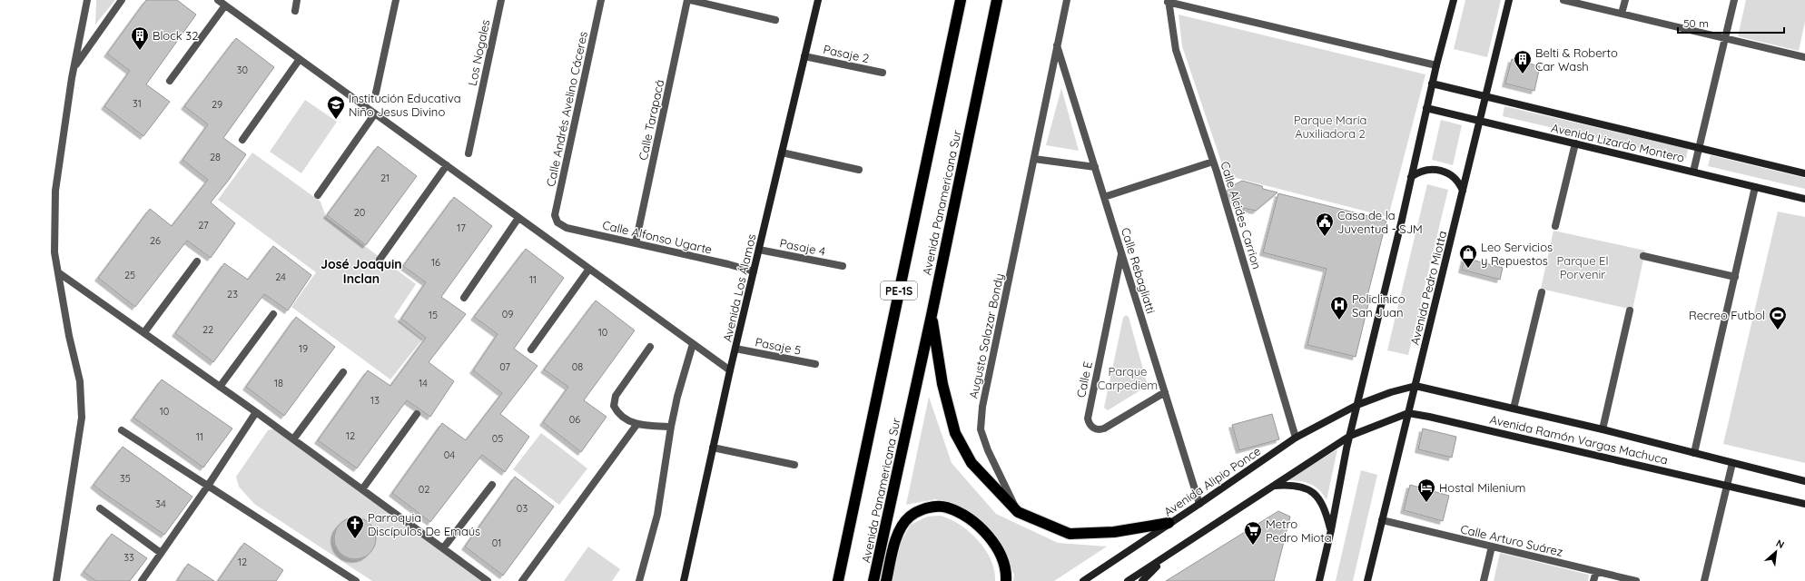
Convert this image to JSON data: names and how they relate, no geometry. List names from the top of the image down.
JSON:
{
  "streets": {
    "highway": ["Avenida Panamericana Sur", "PE-1S"],
    "main road": [
      "Avenida Lizardo Montero",
      "Avenida Los Álamos",
      "Avenida Pedro Miotta",
      "Avenida Ramón Vargas Machuca",
      "Avenida Alipio Ponce"
    ],
    "street": [
      "Los Nogales",
      "Pasaje 2",
      "Calle Andrés Avelino Cáceres",
      "Calle Tarapacá",
      "Calle Alcides Carrion",
      "Calle Alfonso Ugarte",
      "Pasaje 4",
      "Calle Rebagliatti",
      "Augusto Salazar Bondy",
      "Pasaje 5",
      "Calle E",
      "Calle Arturo Suárez"
    ]
  },
  "crossings": [
    ["Pasaje 2", "Avenida Los Álamos"],
    ["Calle Andrés Avelino Cáceres", "Calle Alfonso Ugarte"],
    ["Calle Tarapacá", "Calle Alfonso Ugarte"],
    ["Avenida Lizardo Montero", "Avenida Pedro Miotta"],
    ["Calle Alcides Carrion", "Avenida Alipio Ponce"],
    ["Calle Alfonso Ugarte", "Avenida Los Álamos"],
    ["Pasaje 4", "Avenida Los Álamos"],
    ["Calle Rebagliatti", "Augusto Salazar Bondy"],
    ["Calle Rebagliatti", "Calle E"],
    ["Calle Rebagliatti", "Avenida Alipio Ponce"],
    ["Avenida Los Álamos", "Pasaje 5"],
    ["Avenida Pedro Miotta", "Avenida Ramón Vargas Machuca"],
    ["Avenida Pedro Miotta", "Calle Arturo Suárez"],
    ["Avenida Ramón Vargas Machuca", "Avenida Alipio Ponce"]
  ],
  "districts": ["José Joaquin Inclan"],
  "parks": ["Parque María Auxiliadora 2", "Parque El Porvenir", "Parque Carpediem"],
  "places": {
    "building": ["Block 32", "Belti & Roberto Car Wash"],
    "school or university": ["Institución Educativa Niño Jesus Divino"],
    "public building": ["Casa de la Juventud - SJM"],
    "shop": ["Leo Servicios y Repuestos"],
    "hospital": ["Policlinico San Juan"],
    "sports": ["Recreo Futbol"],
    "hotel": ["Hostal Milenium"],
    "church": ["Parroquia Discípulos De Emaús"],
    "supermarket": ["Metro Pedro Miota"]
  },
  "house_numbers": [
    "30",
    "31",
    "29",
    "28",
    "21",
    "20",
    "27",
    "17",
    "26",
    "16",
    "25",
    "24",
    "11",
    "23",
    "09",
    "15",
    "22",
    "10",
    "19",
    "07",
    "08",
    "18",
    "14",
    "13",
    "10",
    "06",
    "12",
    "11",
    "05",
    "04",
    "35",
    "02",
    "34",
    "03",
    "01",
    "33",
    "12"
  ],
  "scale_bar": "50 m",
  "north": "top right"
}
